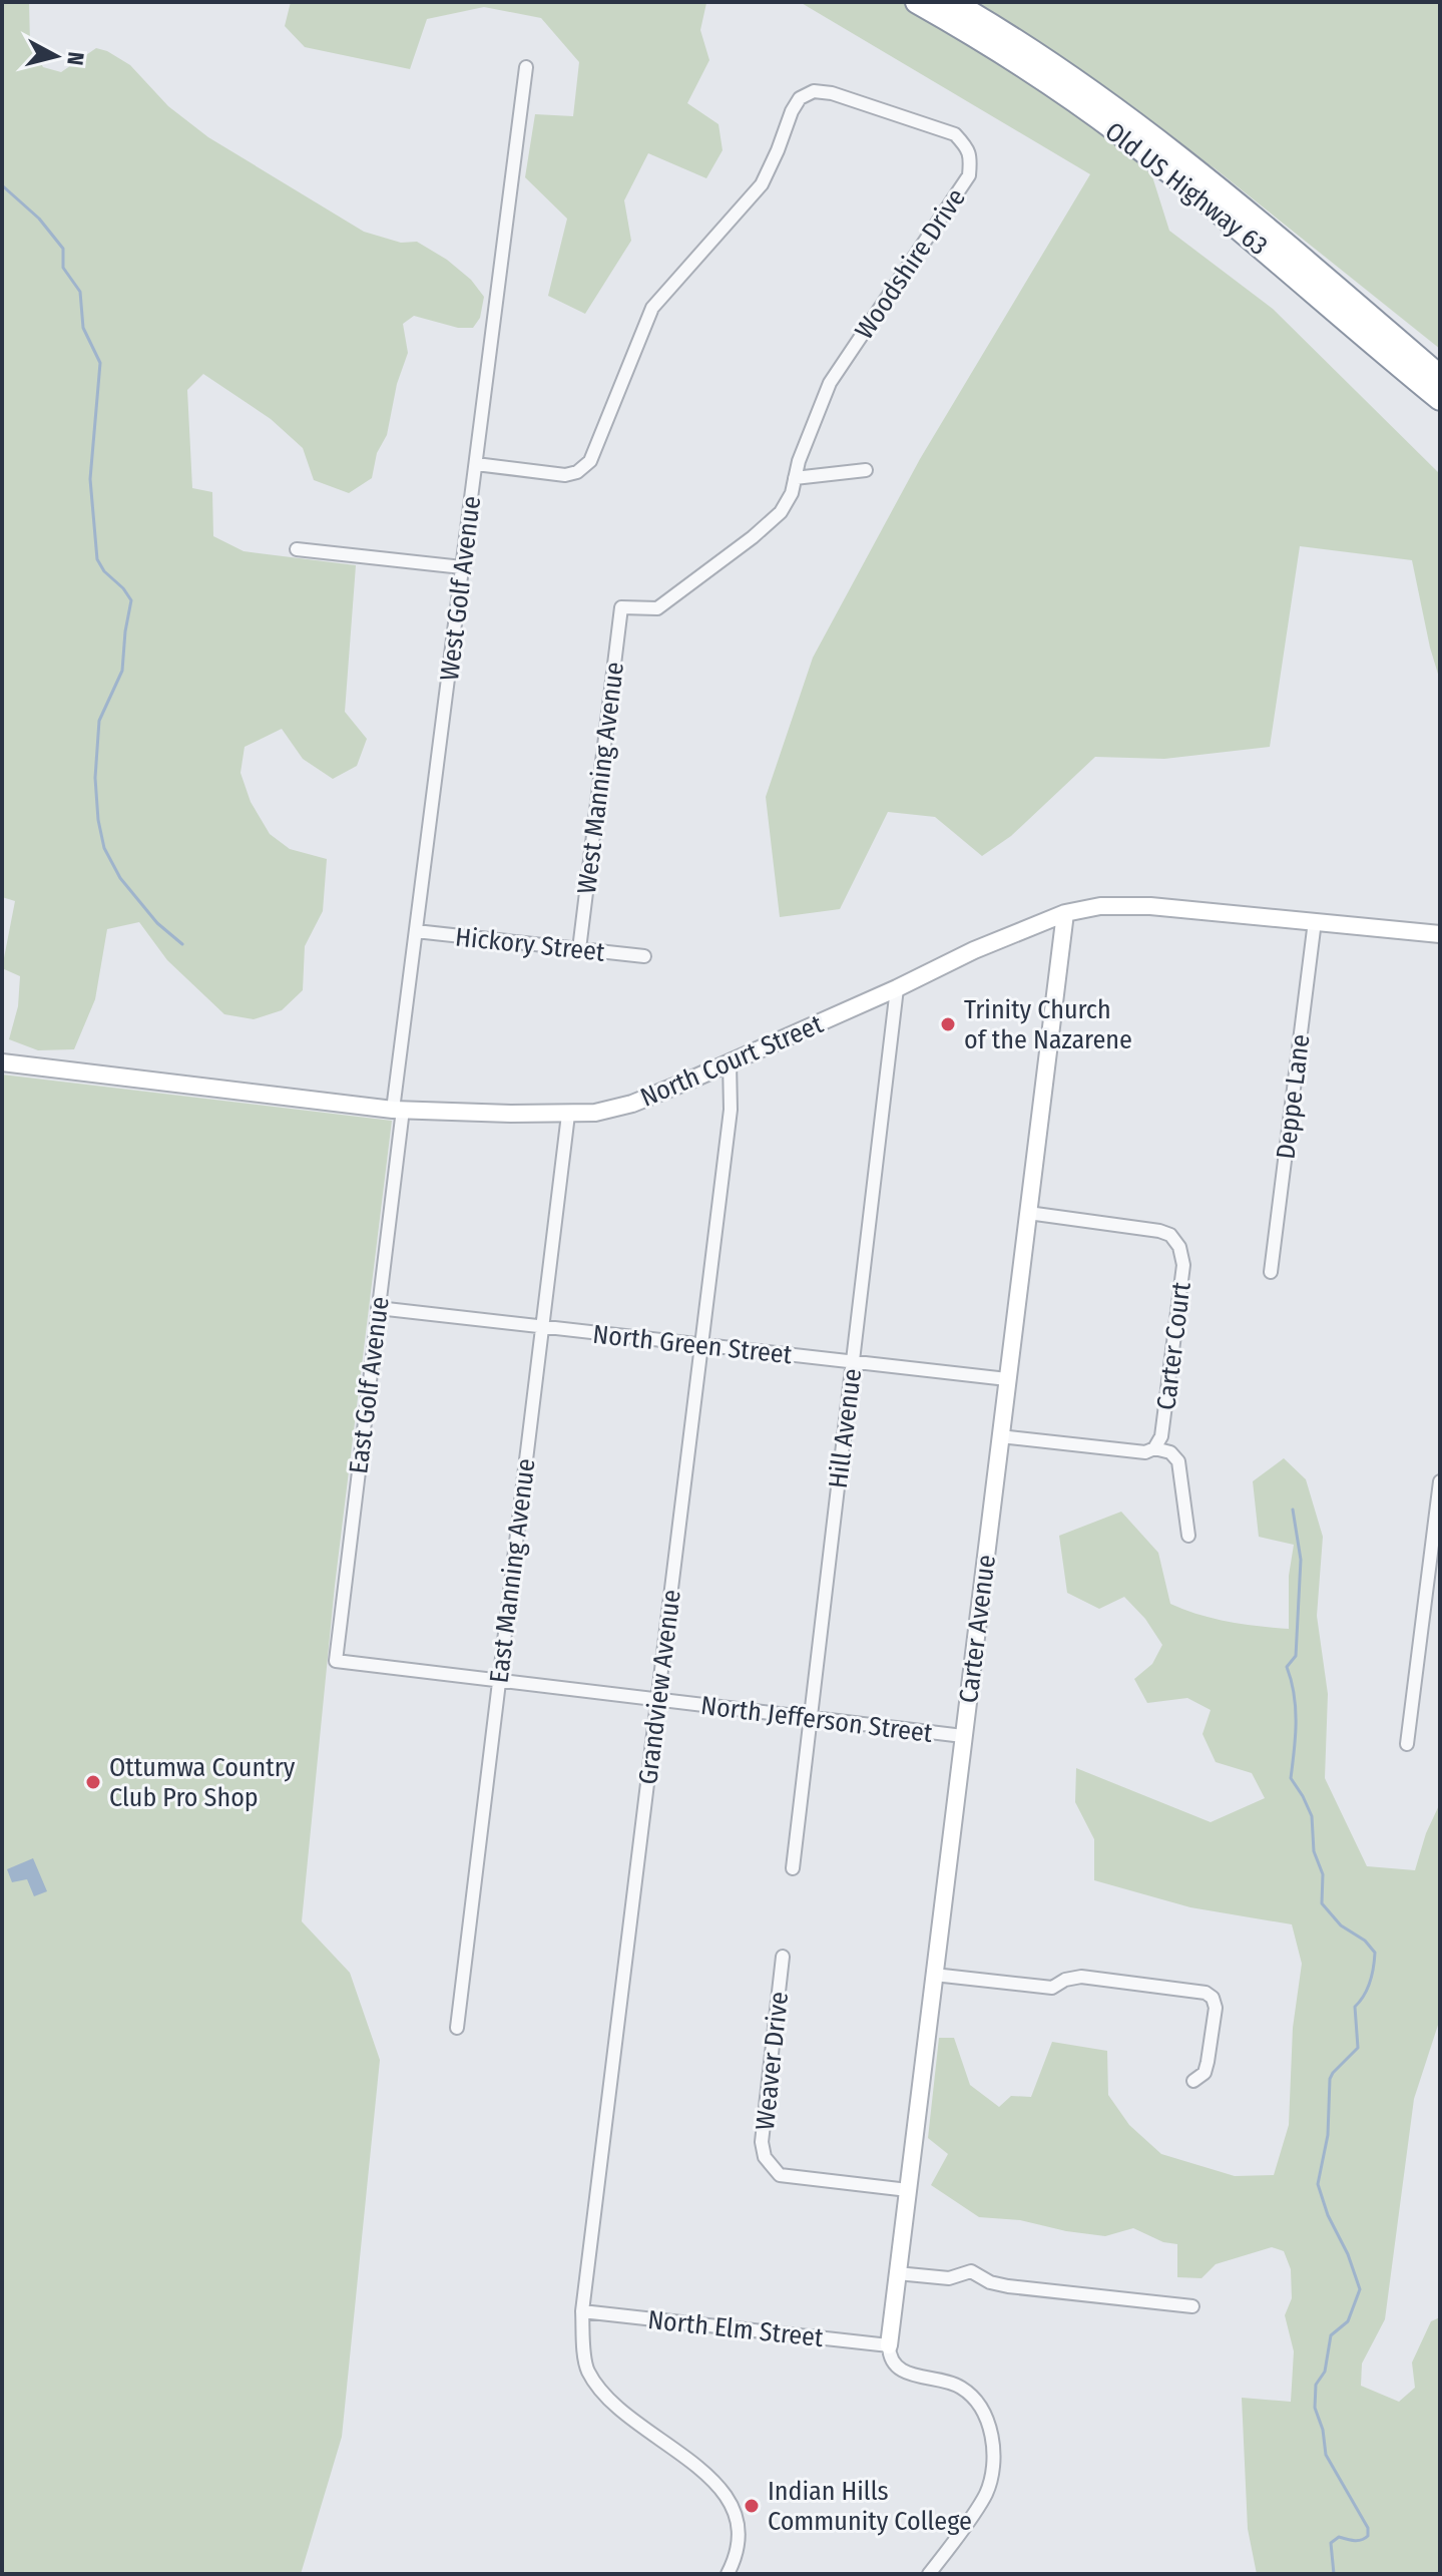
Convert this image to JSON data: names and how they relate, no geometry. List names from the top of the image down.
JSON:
{
  "streets": {
    "highway": ["Old US Highway 63"],
    "main road": ["North Court Street", "Carter Avenue"],
    "street": [
      "Woodshire Drive",
      "West Golf Avenue",
      "West Manning Avenue",
      "Hickory Street",
      "Deppe Lane",
      "North Green Street",
      "Carter Court",
      "East Golf Avenue",
      "Hill Avenue",
      "East Manning Avenue",
      "Grandview Avenue",
      "North Jefferson Street",
      "Weaver Drive",
      "North Elm Street"
    ]
  },
  "crossings": [
    ["Woodshire Drive", "West Golf Avenue"],
    ["Woodshire Drive", "West Manning Avenue"],
    ["West Golf Avenue", "Hickory Street"],
    ["West Golf Avenue", "North Court Street"],
    ["West Golf Avenue", "East Golf Avenue"],
    ["West Manning Avenue", "Hickory Street"],
    ["North Court Street", "Deppe Lane"],
    ["North Court Street", "East Golf Avenue"],
    ["North Court Street", "Hill Avenue"],
    ["North Court Street", "East Manning Avenue"],
    ["North Court Street", "Carter Avenue"],
    ["North Court Street", "Grandview Avenue"],
    ["North Green Street", "East Golf Avenue"],
    ["North Green Street", "Hill Avenue"],
    ["North Green Street", "East Manning Avenue"],
    ["North Green Street", "Carter Avenue"],
    ["North Green Street", "Grandview Avenue"],
    ["Carter Court", "Carter Avenue"],
    ["East Golf Avenue", "North Jefferson Street"],
    ["Hill Avenue", "North Jefferson Street"],
    ["East Manning Avenue", "North Jefferson Street"],
    ["Carter Avenue", "North Jefferson Street"],
    ["Carter Avenue", "Weaver Drive"],
    ["Carter Avenue", "North Elm Street"],
    ["Grandview Avenue", "North Jefferson Street"],
    ["Grandview Avenue", "North Elm Street"]
  ],
  "places": ["Trinity Church of the Nazarene", "Ottumwa Country Club Pro Shop", "Indian Hills Community College"],
  "north": "right"
}
